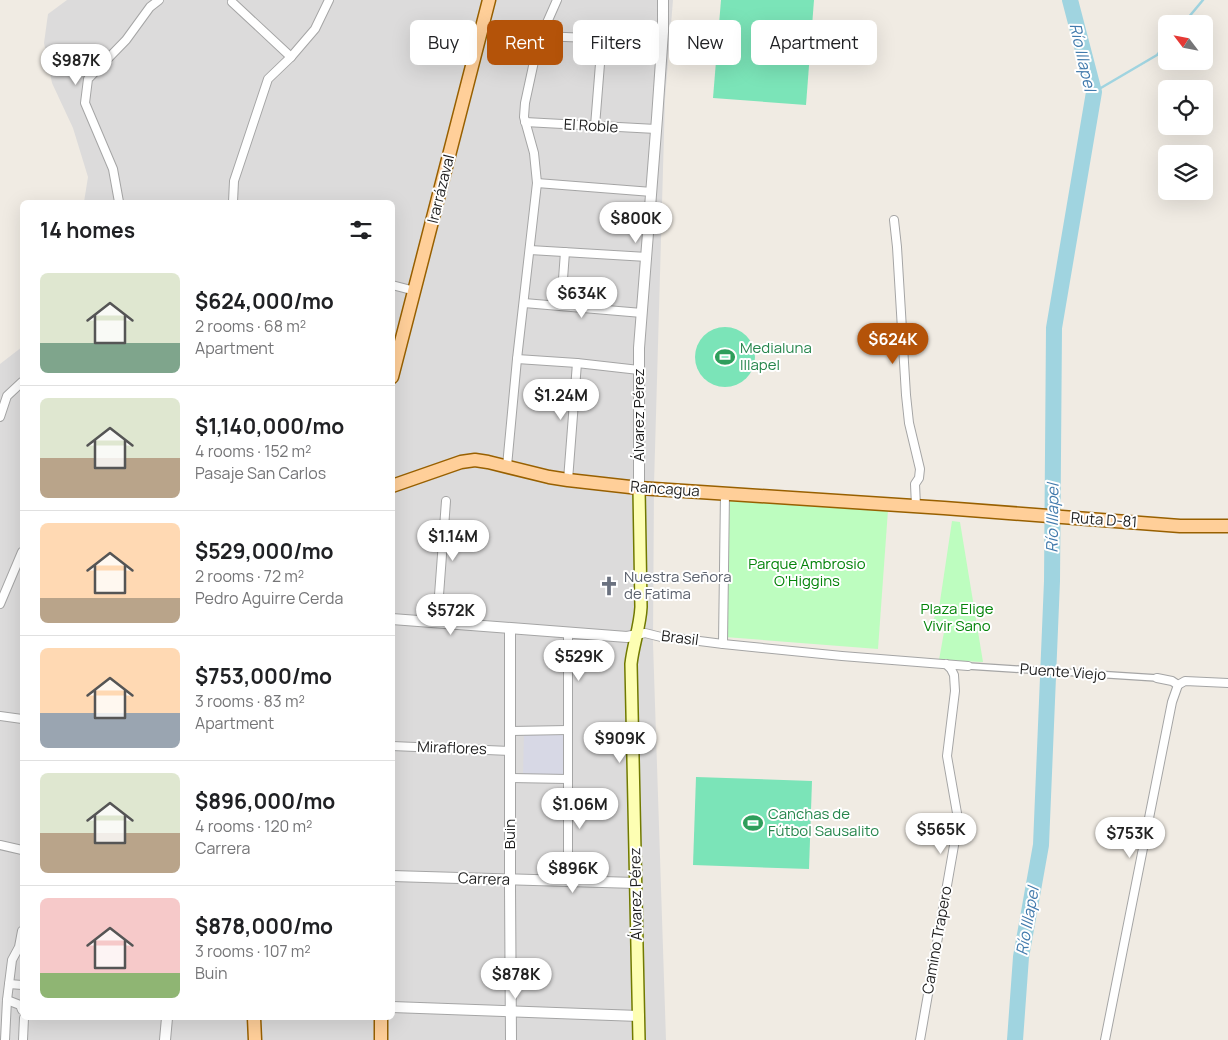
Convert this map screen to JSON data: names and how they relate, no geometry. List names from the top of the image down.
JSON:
{
  "streets": {
    "main road": [
      "Irarrázaval",
      "Álvarez Pérez",
      "Rancagua",
      "Ruta D-81"
    ],
    "street": [
      "El Roble",
      "Brasil",
      "Puente Viejo",
      "Miraflores",
      "Buin",
      "Carrera",
      "Camino Trapero"
    ]
  },
  "crossings": [
    ["El Roble", "Álvarez Pérez"],
    ["Álvarez Pérez", "Rancagua"],
    ["Álvarez Pérez", "Brasil"],
    ["Álvarez Pérez", "Carrera"],
    ["Rancagua", "Ruta D-81"],
    ["Brasil", "Puente Viejo"],
    ["Brasil", "Buin"],
    ["Brasil", "Camino Trapero"],
    ["Miraflores", "Buin"],
    ["Buin", "Carrera"]
  ],
  "water": ["Río Illapel"],
  "parks": ["Parque Ambrosio O'Higgins", "Plaza Elige Vivir Sano"],
  "places": {
    "sports": ["Medialuna Illapel", "Canchas de Fútbol Sausalito"],
    "church": ["Nuestra Señora de Fatima"]
  },
  "north": "top left",
  "page": {
    "chip": [
      "Buy",
      "Rent",
      "Filters",
      "New",
      "Apartment"
    ],
    "price": [
      "$987K",
      "$800K",
      "$634K",
      "$624K",
      "$1.24M",
      "$1.14M",
      "$572K",
      "$529K",
      "$909K",
      "$1.06M",
      "$565K",
      "$753K",
      "$896K",
      "$878K"
    ],
    "heading": "14 homes",
    "list": [
      {
        "name": "$624,000/mo",
        "note": "2 rooms · 68 m² · Apartment"
      },
      {
        "name": "$1,140,000/mo",
        "note": "4 rooms · 152 m² · Pasaje San Carlos"
      },
      {
        "name": "$529,000/mo",
        "note": "2 rooms · 72 m² · Pedro Aguirre Cerda"
      },
      {
        "name": "$753,000/mo",
        "note": "3 rooms · 83 m² · Apartment"
      },
      {
        "name": "$896,000/mo",
        "note": "4 rooms · 120 m² · Carrera"
      },
      {
        "name": "$878,000/mo",
        "note": "3 rooms · 107 m² · Buin"
      }
    ]
  }
}
